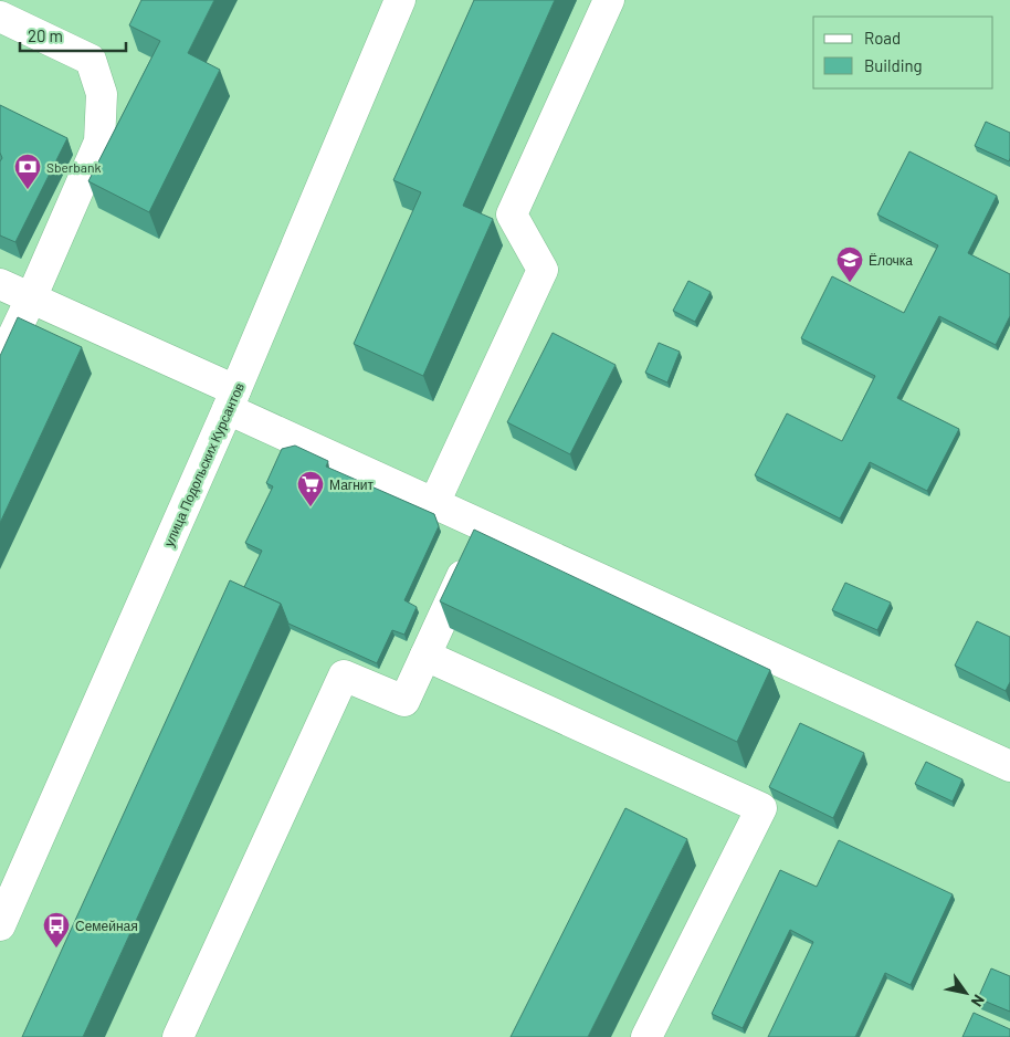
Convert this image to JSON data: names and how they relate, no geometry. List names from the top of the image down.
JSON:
{
  "streets": {
    "street": ["улица Подольских Курсантов"]
  },
  "places": {
    "bank": ["Sberbank"],
    "school or university": ["Ёлочка"],
    "supermarket": ["Магнит"],
    "bus stop": ["Семейная"]
  },
  "legend": ["Road", "Building"],
  "scale_bar": "20 m",
  "north": "bottom right"
}
